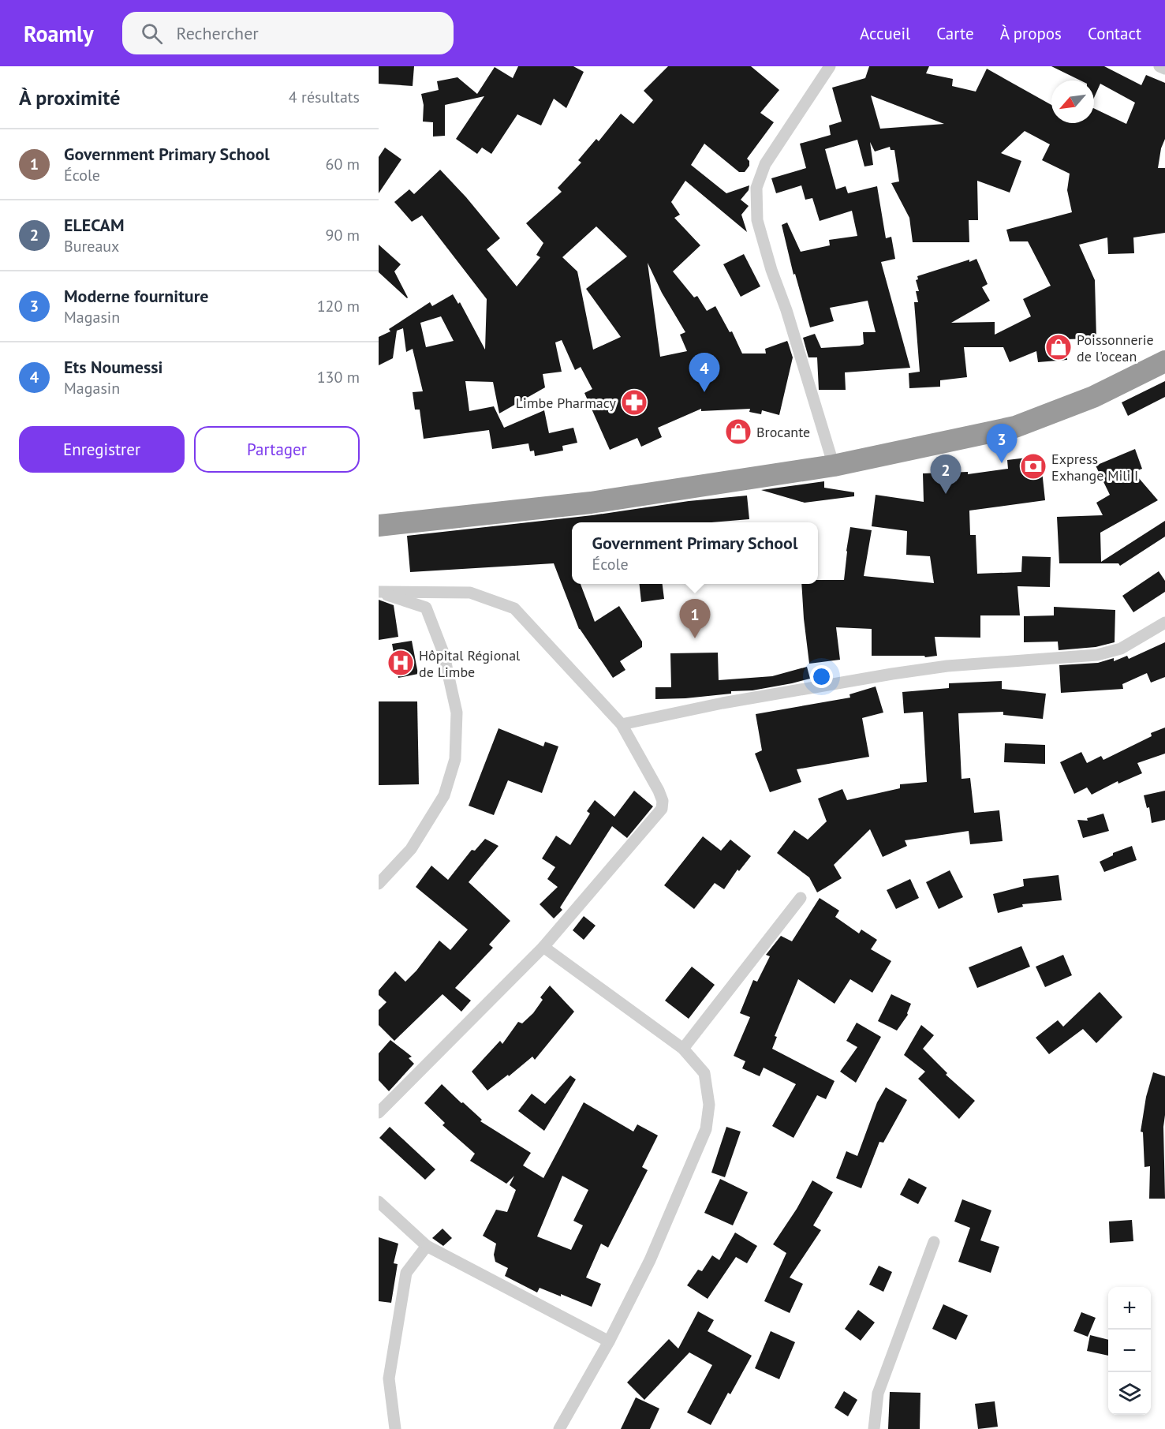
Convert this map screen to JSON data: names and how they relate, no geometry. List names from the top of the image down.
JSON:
{
  "places": {
    "shop": ["Poissonnerie de l'ocean", "Brocante"],
    "pharmacy": ["Limbe Pharmacy"],
    "bank": ["Express Exhange Mili I"],
    "hospital": ["Hôpital Régional de Limbe"]
  },
  "north": "bottom left",
  "page": {
    "header": "Roamly",
    "search": "Rechercher",
    "nav": [
      "Accueil",
      "Carte",
      "À propos",
      "Contact"
    ],
    "heading": ["À proximité", "4 résultats"],
    "list": [
      {
        "mark": "1",
        "name": "Government Primary School",
        "note": "École",
        "value": "60 m"
      },
      {
        "mark": "2",
        "name": "ELECAM",
        "note": "Bureaux",
        "value": "90 m"
      },
      {
        "mark": "3",
        "name": "Moderne fourniture",
        "note": "Magasin",
        "value": "120 m"
      },
      {
        "mark": "4",
        "name": "Ets Noumessi",
        "note": "Magasin",
        "value": "130 m"
      }
    ],
    "pins": [
      "4",
      "3",
      "2",
      "1"
    ],
    "buttons": ["Enregistrer", "Partager"],
    "popup": ["Government Primary School", "École"],
    "map_buttons": ["+", "−"]
  }
}
